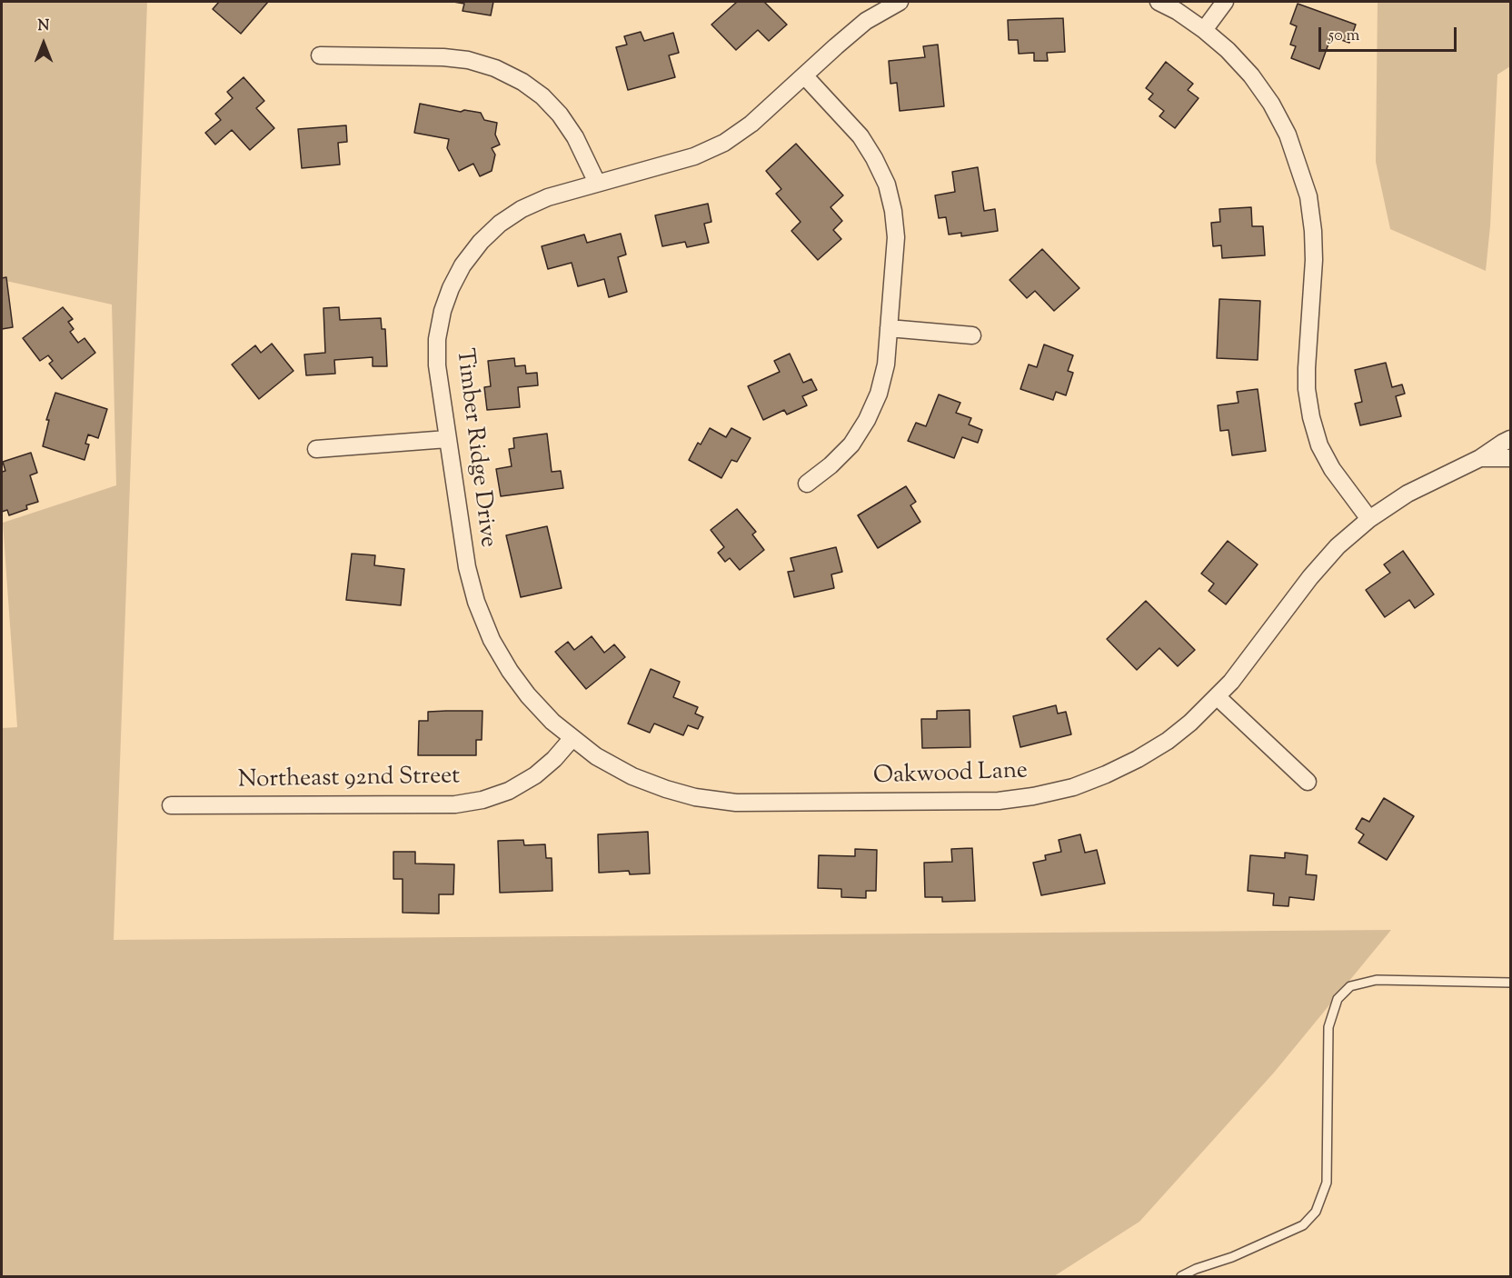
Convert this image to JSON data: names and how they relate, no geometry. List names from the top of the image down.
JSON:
{
  "streets": {
    "street": ["Timber Ridge Drive", "Oakwood Lane", "Northeast 92nd Street"]
  },
  "crossings": [
    ["Timber Ridge Drive", "Oakwood Lane"],
    ["Timber Ridge Drive", "Northeast 92nd Street"],
    ["Oakwood Lane", "Northeast 92nd Street"]
  ],
  "scale_bar": "50 m",
  "north": "top"
}
